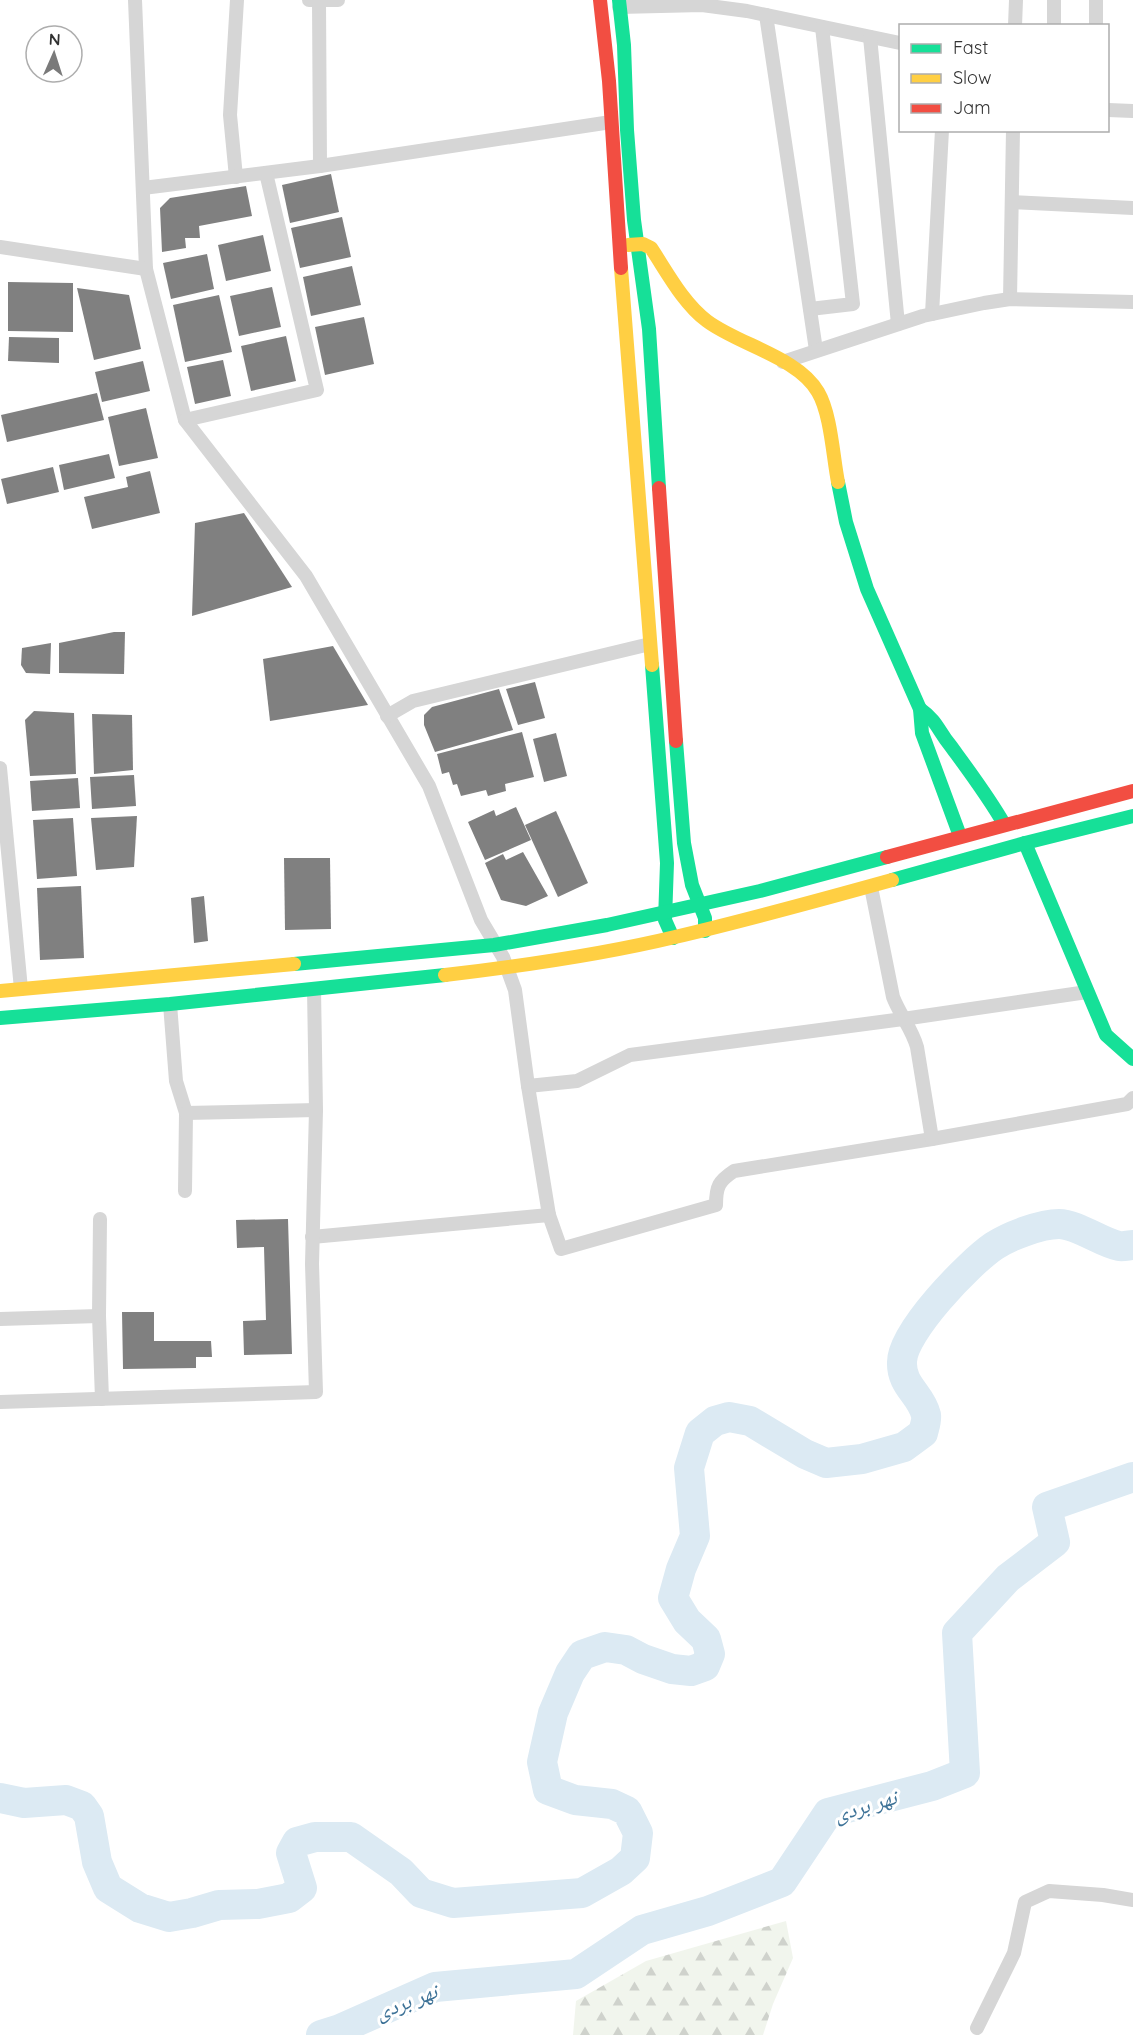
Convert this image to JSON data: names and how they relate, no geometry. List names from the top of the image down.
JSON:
{
  "water": ["نهر بردى"],
  "legend": ["Fast", "Slow", "Jam"],
  "north": "top"
}
